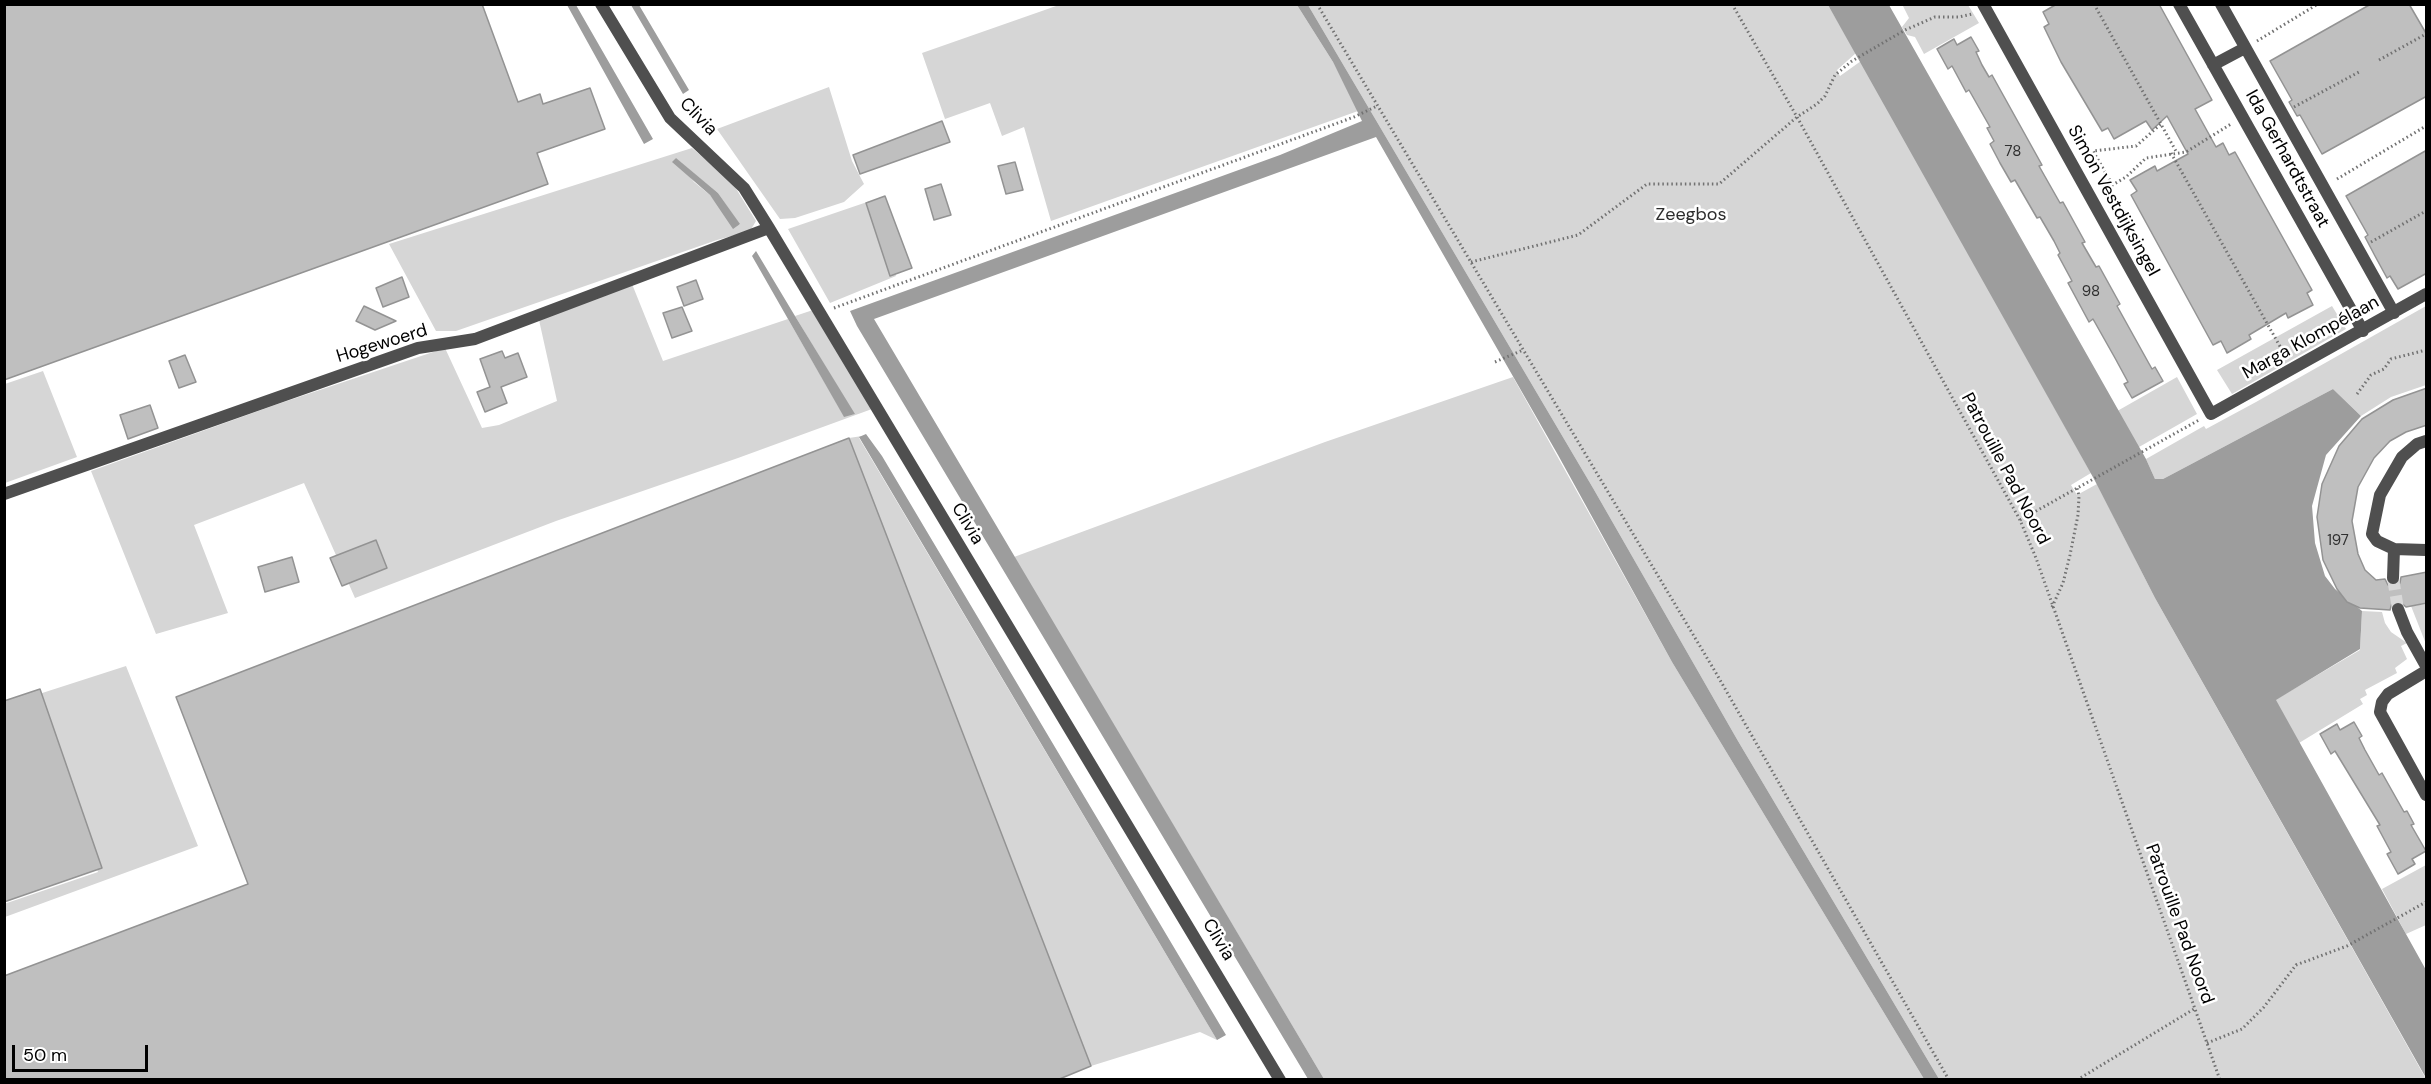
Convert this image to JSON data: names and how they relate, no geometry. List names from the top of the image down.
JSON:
{
  "streets": {
    "street": [
      "Clivia",
      "Ida Gerhardtstraat",
      "Simon Vestdijksingel",
      "Marga Klompélaan",
      "Hogewoerd"
    ],
    "path": ["Patrouille Pad Noord"]
  },
  "crossings": [
    ["Clivia", "Hogewoerd"],
    ["Ida Gerhardtstraat", "Marga Klompélaan"],
    ["Simon Vestdijksingel", "Marga Klompélaan"]
  ],
  "parks": ["Zeegbos"],
  "house_numbers": ["78", "98", "197"],
  "scale_bar": "50 m"
}
